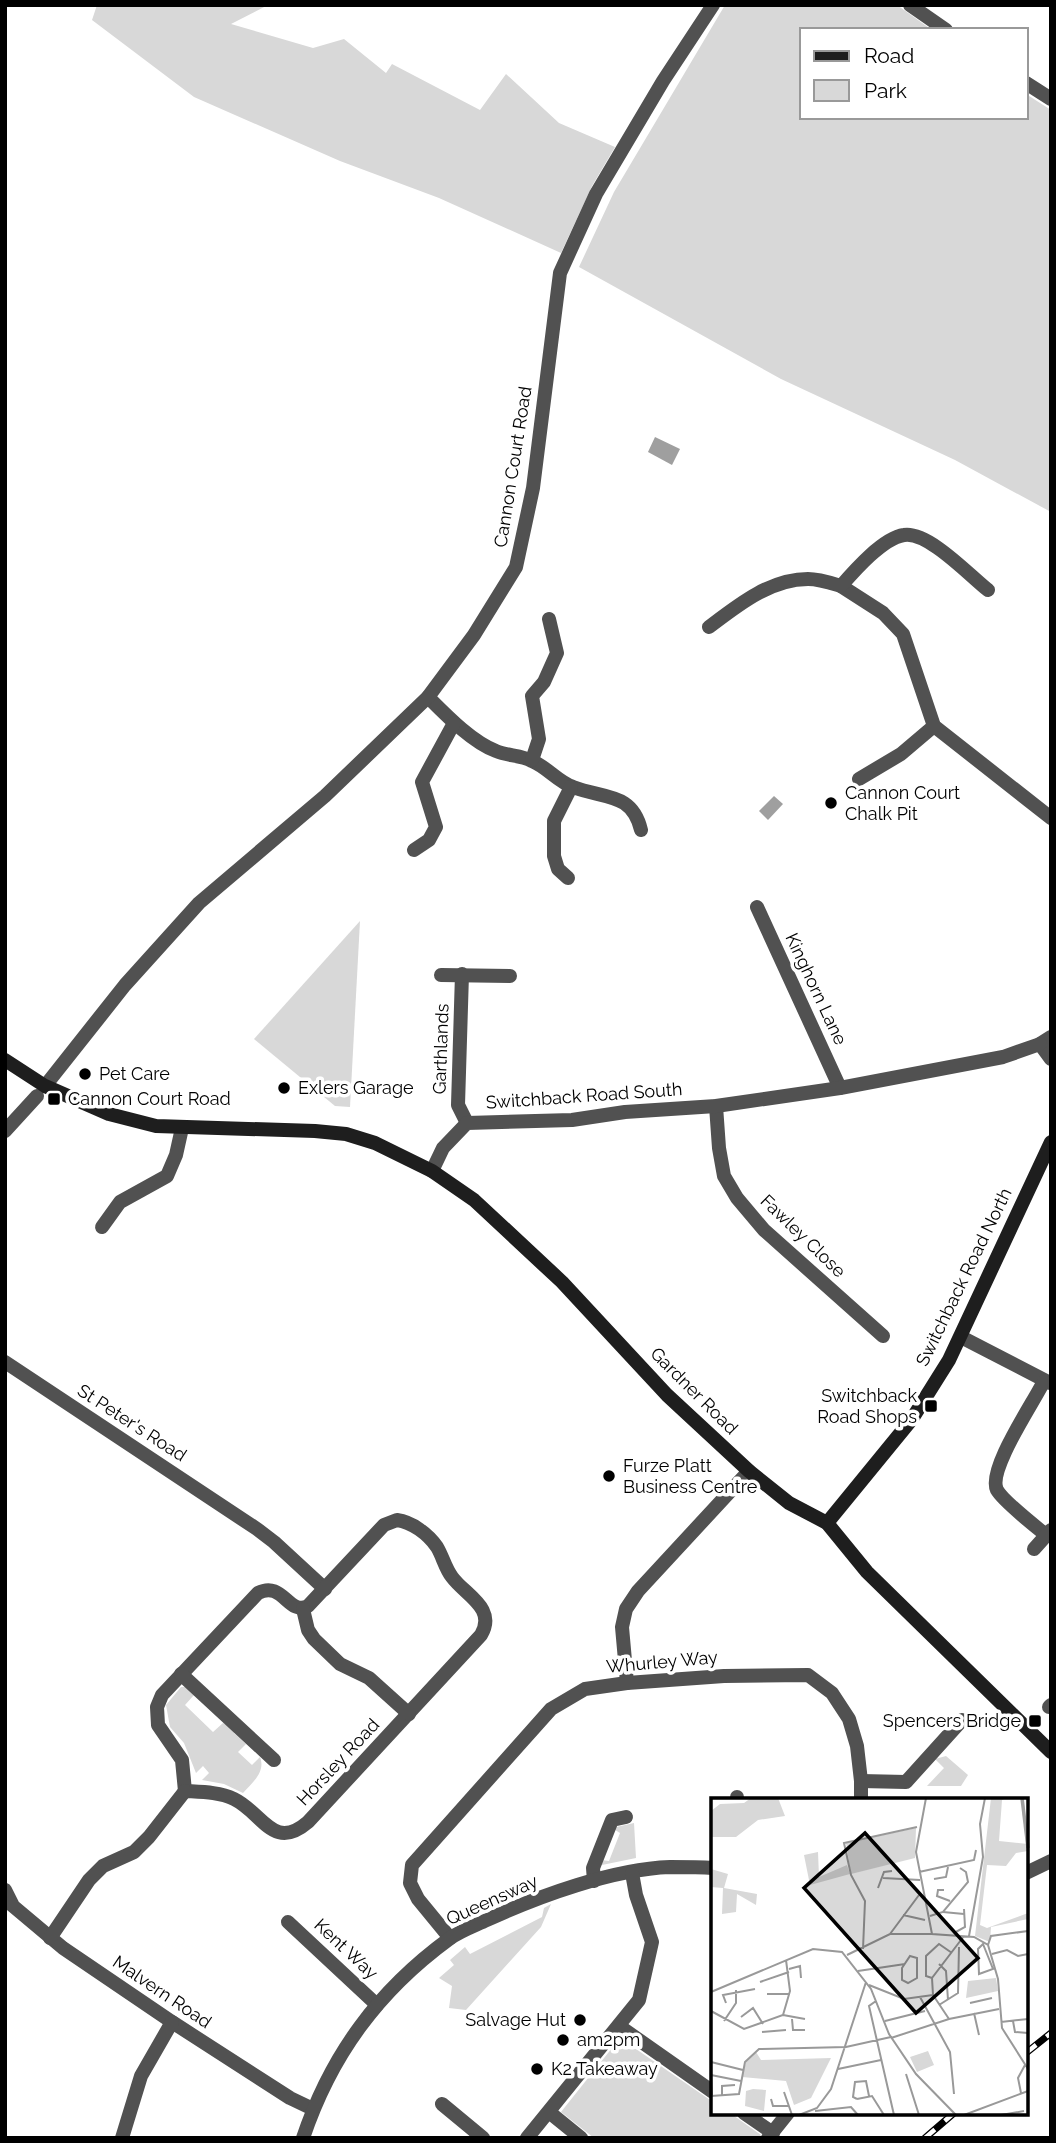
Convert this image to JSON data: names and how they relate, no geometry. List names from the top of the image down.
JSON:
{
  "streets": {
    "street": [
      "Cannon Court Road",
      "Kinghorn Lane",
      "Garthlands",
      "Switchback Road South",
      "Fawley Close",
      "Switchback Road North",
      "Gardner Road",
      "St Peter's Road",
      "Whurley Way",
      "Horsley Road",
      "Queensway",
      "Kent Way",
      "Malvern Road"
    ]
  },
  "crossings": [
    ["Kinghorn Lane", "Switchback Road South"],
    ["Garthlands", "Switchback Road South"],
    ["Switchback Road South", "Fawley Close"],
    ["Switchback Road South", "Gardner Road"],
    ["Switchback Road North", "Gardner Road"],
    ["St Peter's Road", "Horsley Road"],
    ["Whurley Way", "Queensway"],
    ["Queensway", "Kent Way"],
    ["Queensway", "Malvern Road"]
  ],
  "places": {
    "other": [
      "Cannon Court Chalk Pit",
      "Pet Care",
      "Exlers Garage",
      "Furze Platt Business Centre",
      "Salvage Hut",
      "am2pm",
      "K2 Takeaway"
    ],
    "transit": ["Cannon Court Road", "Switchback Road Shops", "Spencers Bridge"]
  },
  "legend": ["Road", "Park"]
}
